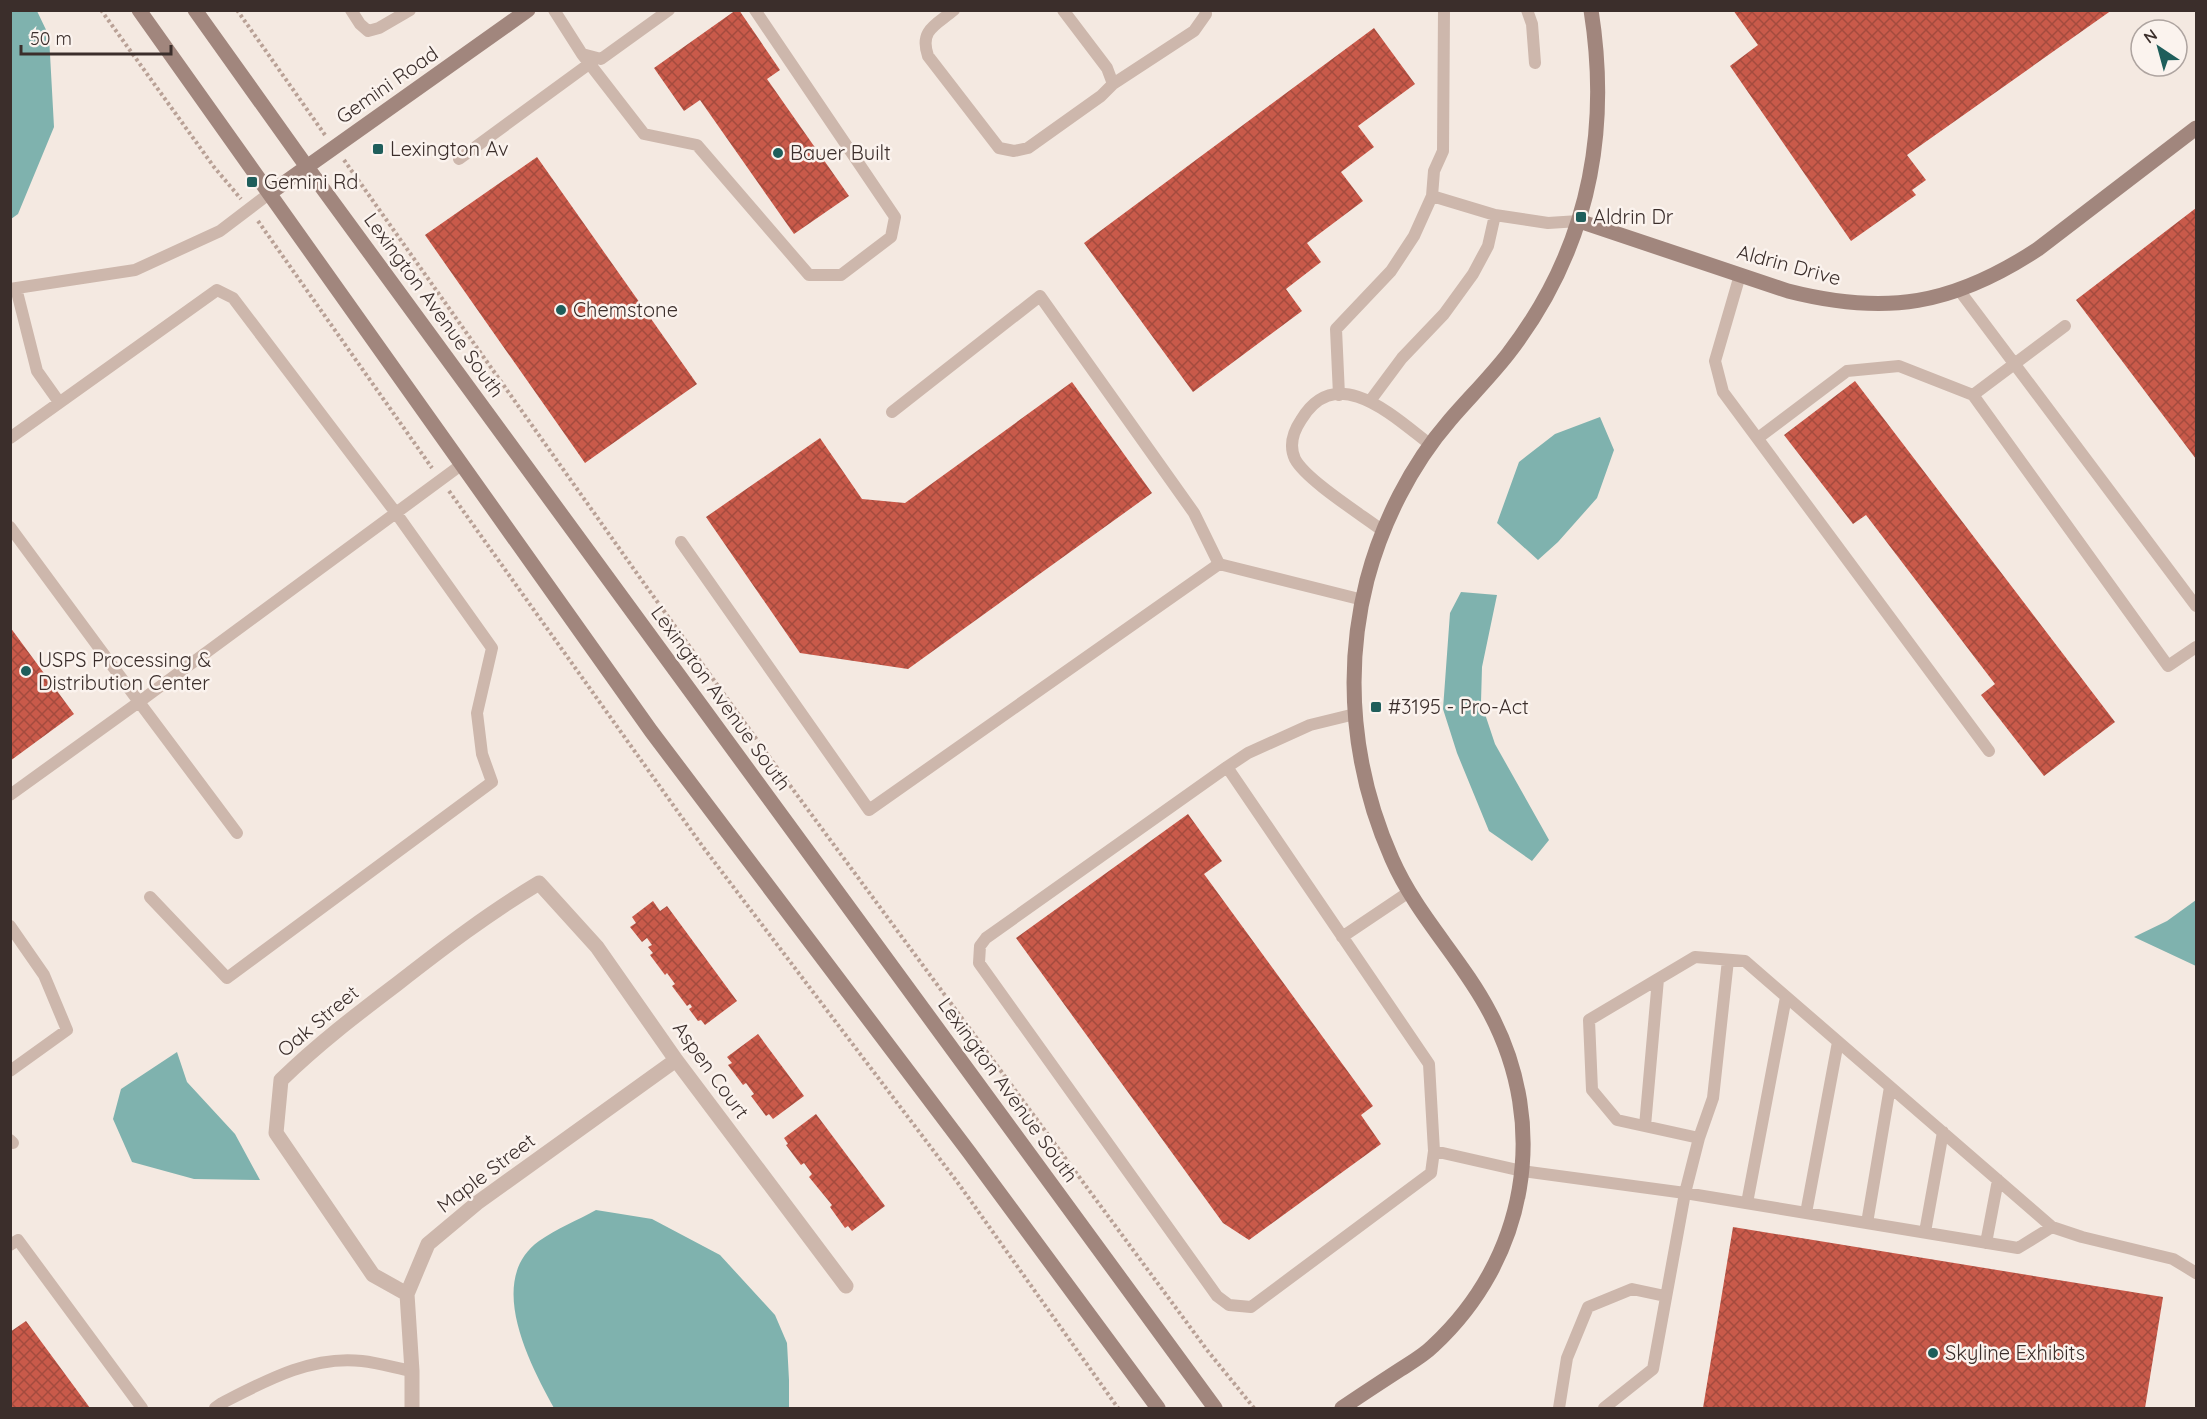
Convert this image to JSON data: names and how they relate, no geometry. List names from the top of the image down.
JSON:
{
  "streets": {
    "street": [
      "Gemini Road",
      "Aldrin Drive",
      "Lexington Avenue South",
      "Oak Street",
      "Aspen Court",
      "Maple Street"
    ]
  },
  "crossings": [
    ["Gemini Road", "Lexington Avenue South"],
    ["Oak Street", "Aspen Court"],
    ["Oak Street", "Maple Street"],
    ["Aspen Court", "Maple Street"]
  ],
  "places": {
    "transit": [
      "Lexington Av",
      "Gemini Rd",
      "Aldrin Dr",
      "#3195 - Pro-Act"
    ],
    "other": [
      "Bauer Built",
      "Chemstone",
      "USPS Processing & Distribution Center",
      "Skyline Exhibits"
    ]
  },
  "scale_bar": "50 m",
  "north": "top left"
}
